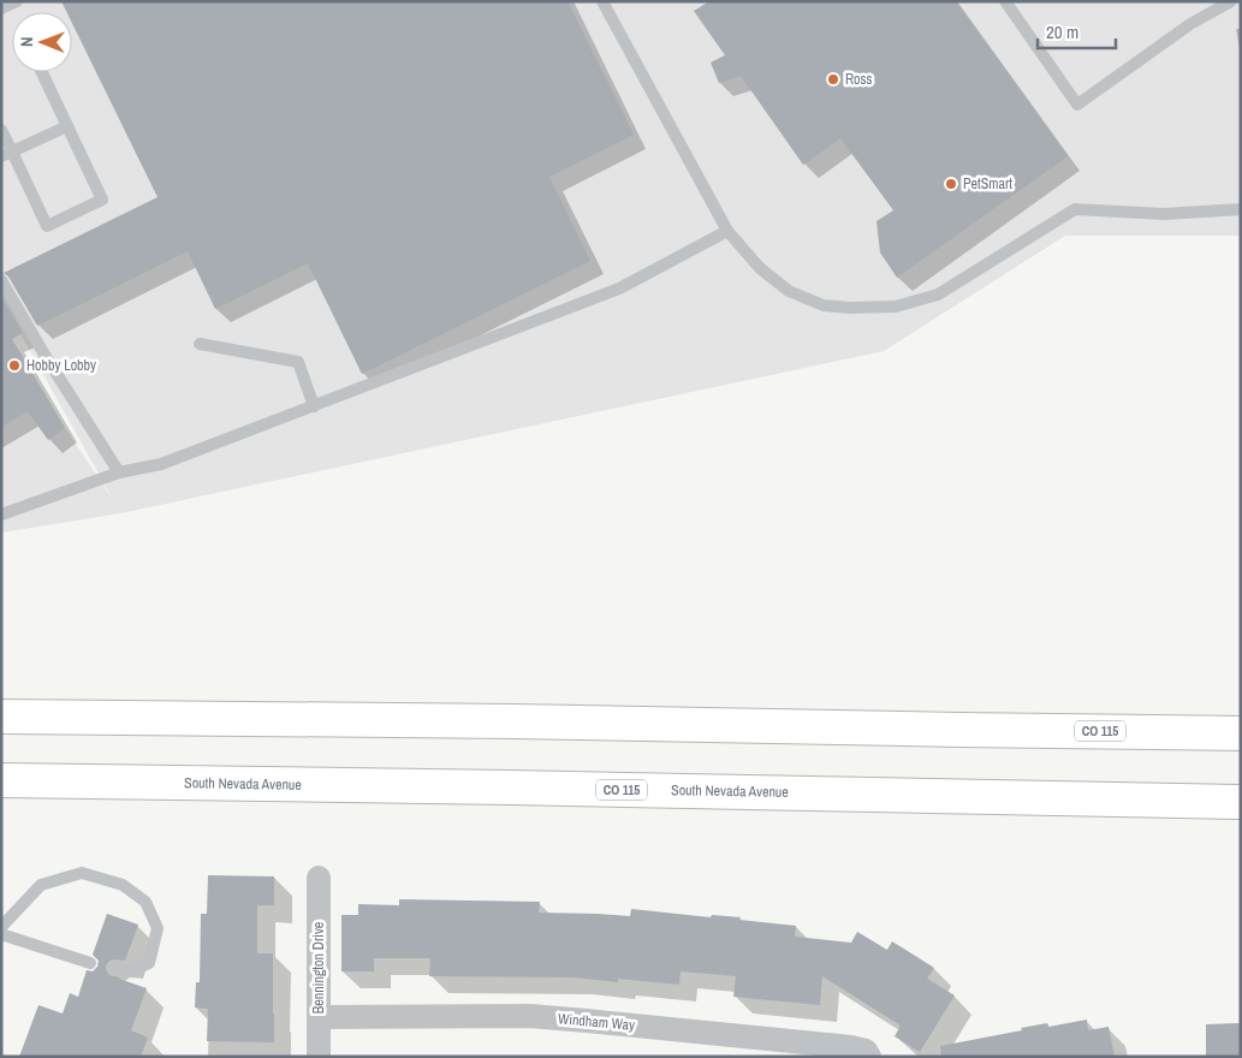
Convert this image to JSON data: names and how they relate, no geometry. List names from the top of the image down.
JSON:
{
  "streets": {
    "highway": ["CO 115", "South Nevada Avenue"],
    "street": ["Bennington Drive", "Windham Way"]
  },
  "crossings": [
    ["Bennington Drive", "Windham Way"]
  ],
  "places": ["Ross", "PetSmart", "Hobby Lobby"],
  "scale_bar": "20 m",
  "north": "left"
}
